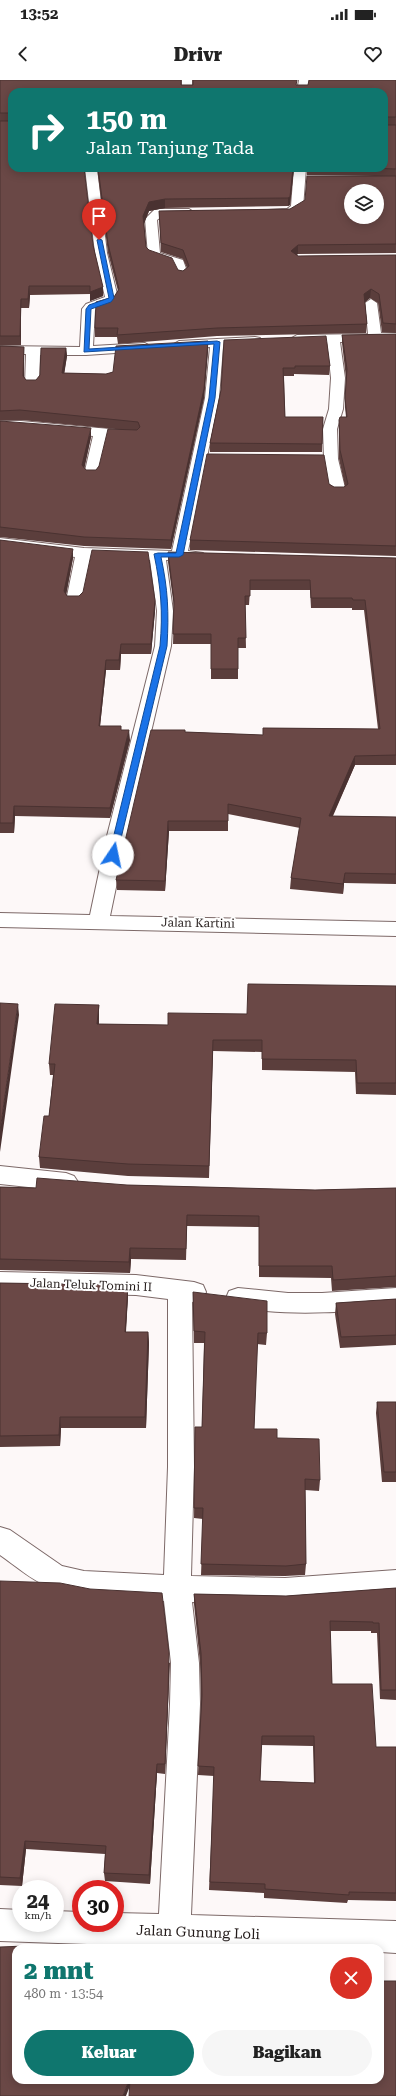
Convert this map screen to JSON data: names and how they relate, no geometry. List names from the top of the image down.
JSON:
{
  "streets": {
    "street": ["Jalan Kartini", "Jalan Teluk Tomini II", "Jalan Gunung Loli"]
  },
  "page": {
    "status": "13:52",
    "header": "Drivr",
    "turn": ["150 m", "Jalan Tanjung Tada"],
    "speed": "24 km/h",
    "limit": "30",
    "heading": ["2 mnt", "480 m · 13:54"],
    "buttons": ["Keluar", "Bagikan"]
  }
}
